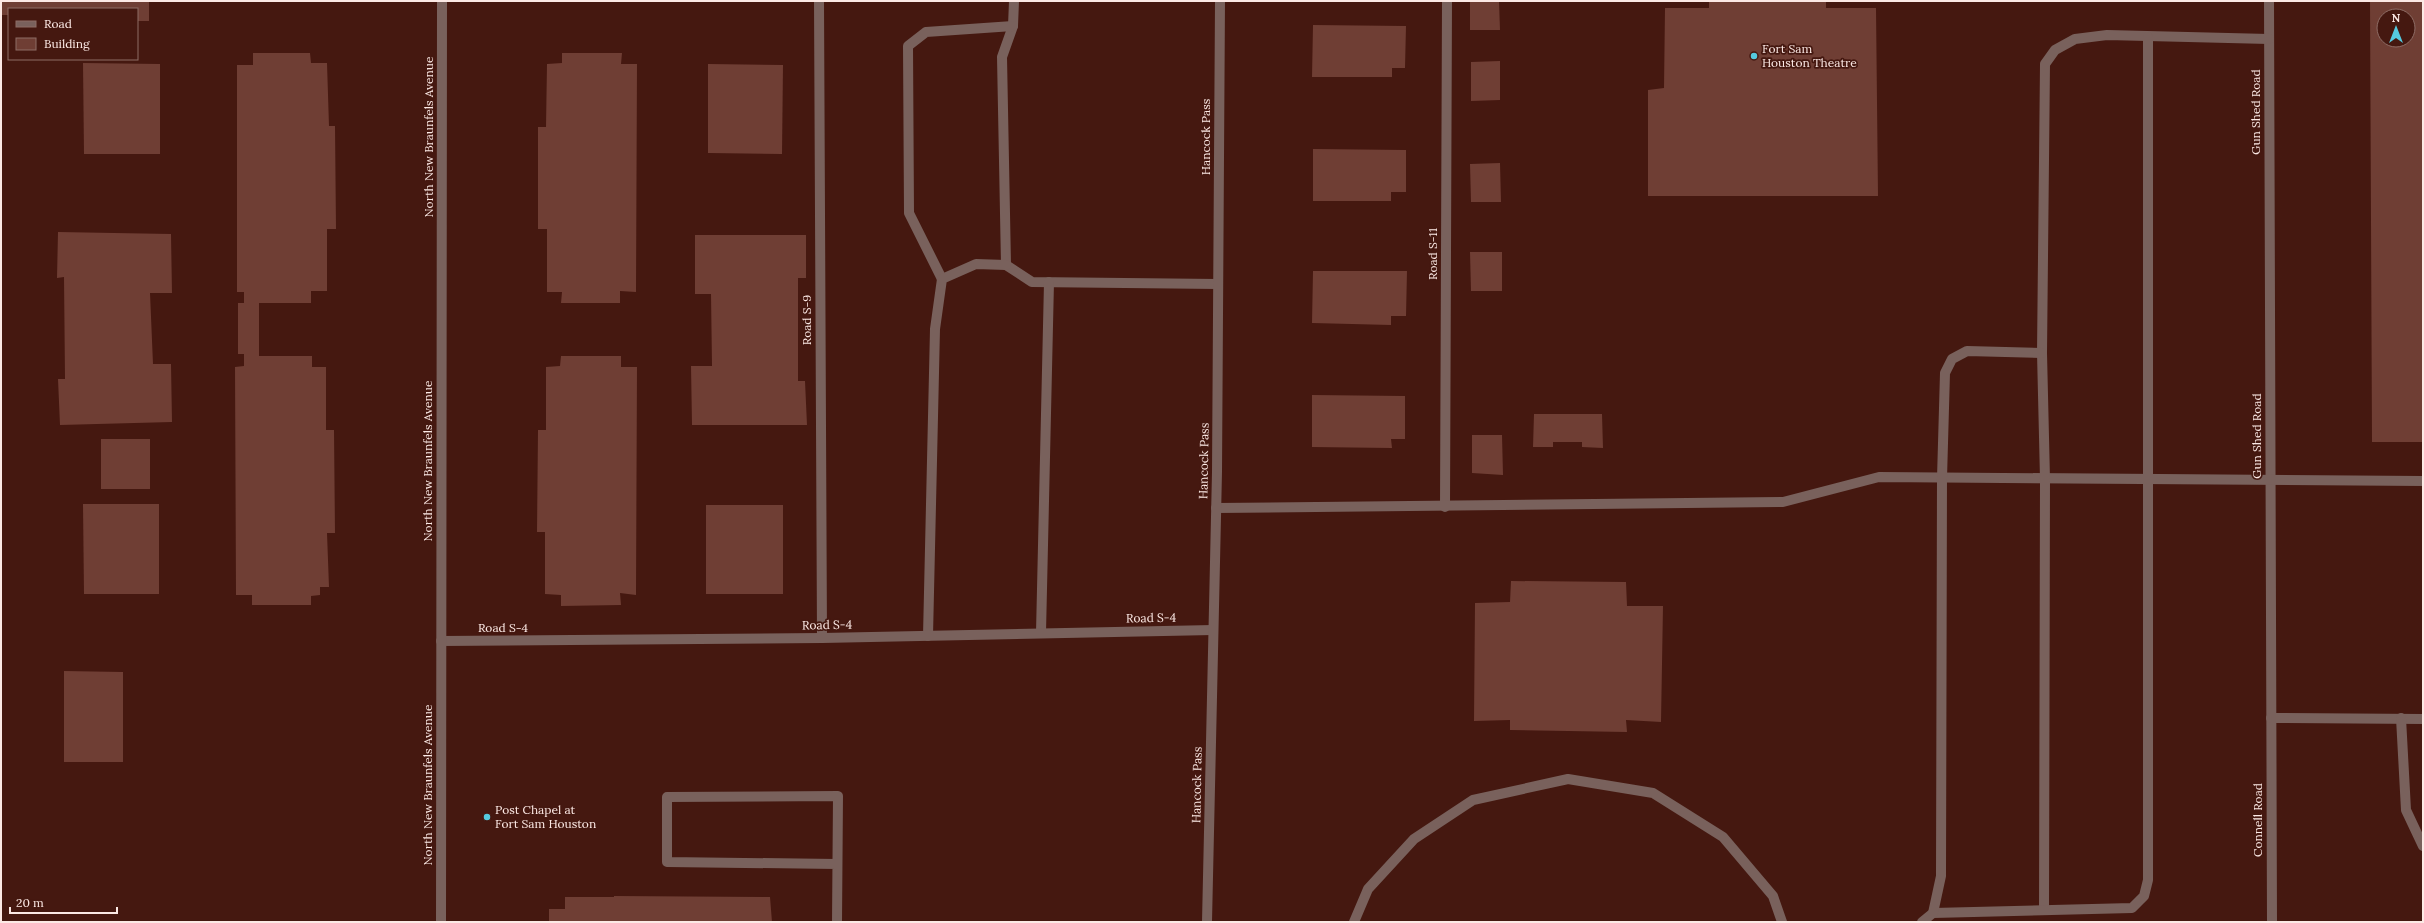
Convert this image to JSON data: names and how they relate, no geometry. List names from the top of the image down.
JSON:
{
  "streets": {
    "street": [
      "Gun Shed Road",
      "North New Braunfels Avenue",
      "Hancock Pass",
      "Road S-11",
      "Road S-9",
      "Road S-4",
      "Connell Road"
    ]
  },
  "crossings": [
    ["Gun Shed Road", "Connell Road"],
    ["North New Braunfels Avenue", "Road S-4"],
    ["Hancock Pass", "Road S-4"],
    ["Road S-9", "Road S-4"]
  ],
  "places": ["Fort Sam Houston Theatre", "Post Chapel at Fort Sam Houston"],
  "legend": ["Road", "Building"],
  "scale_bar": "20 m",
  "north": "top"
}
